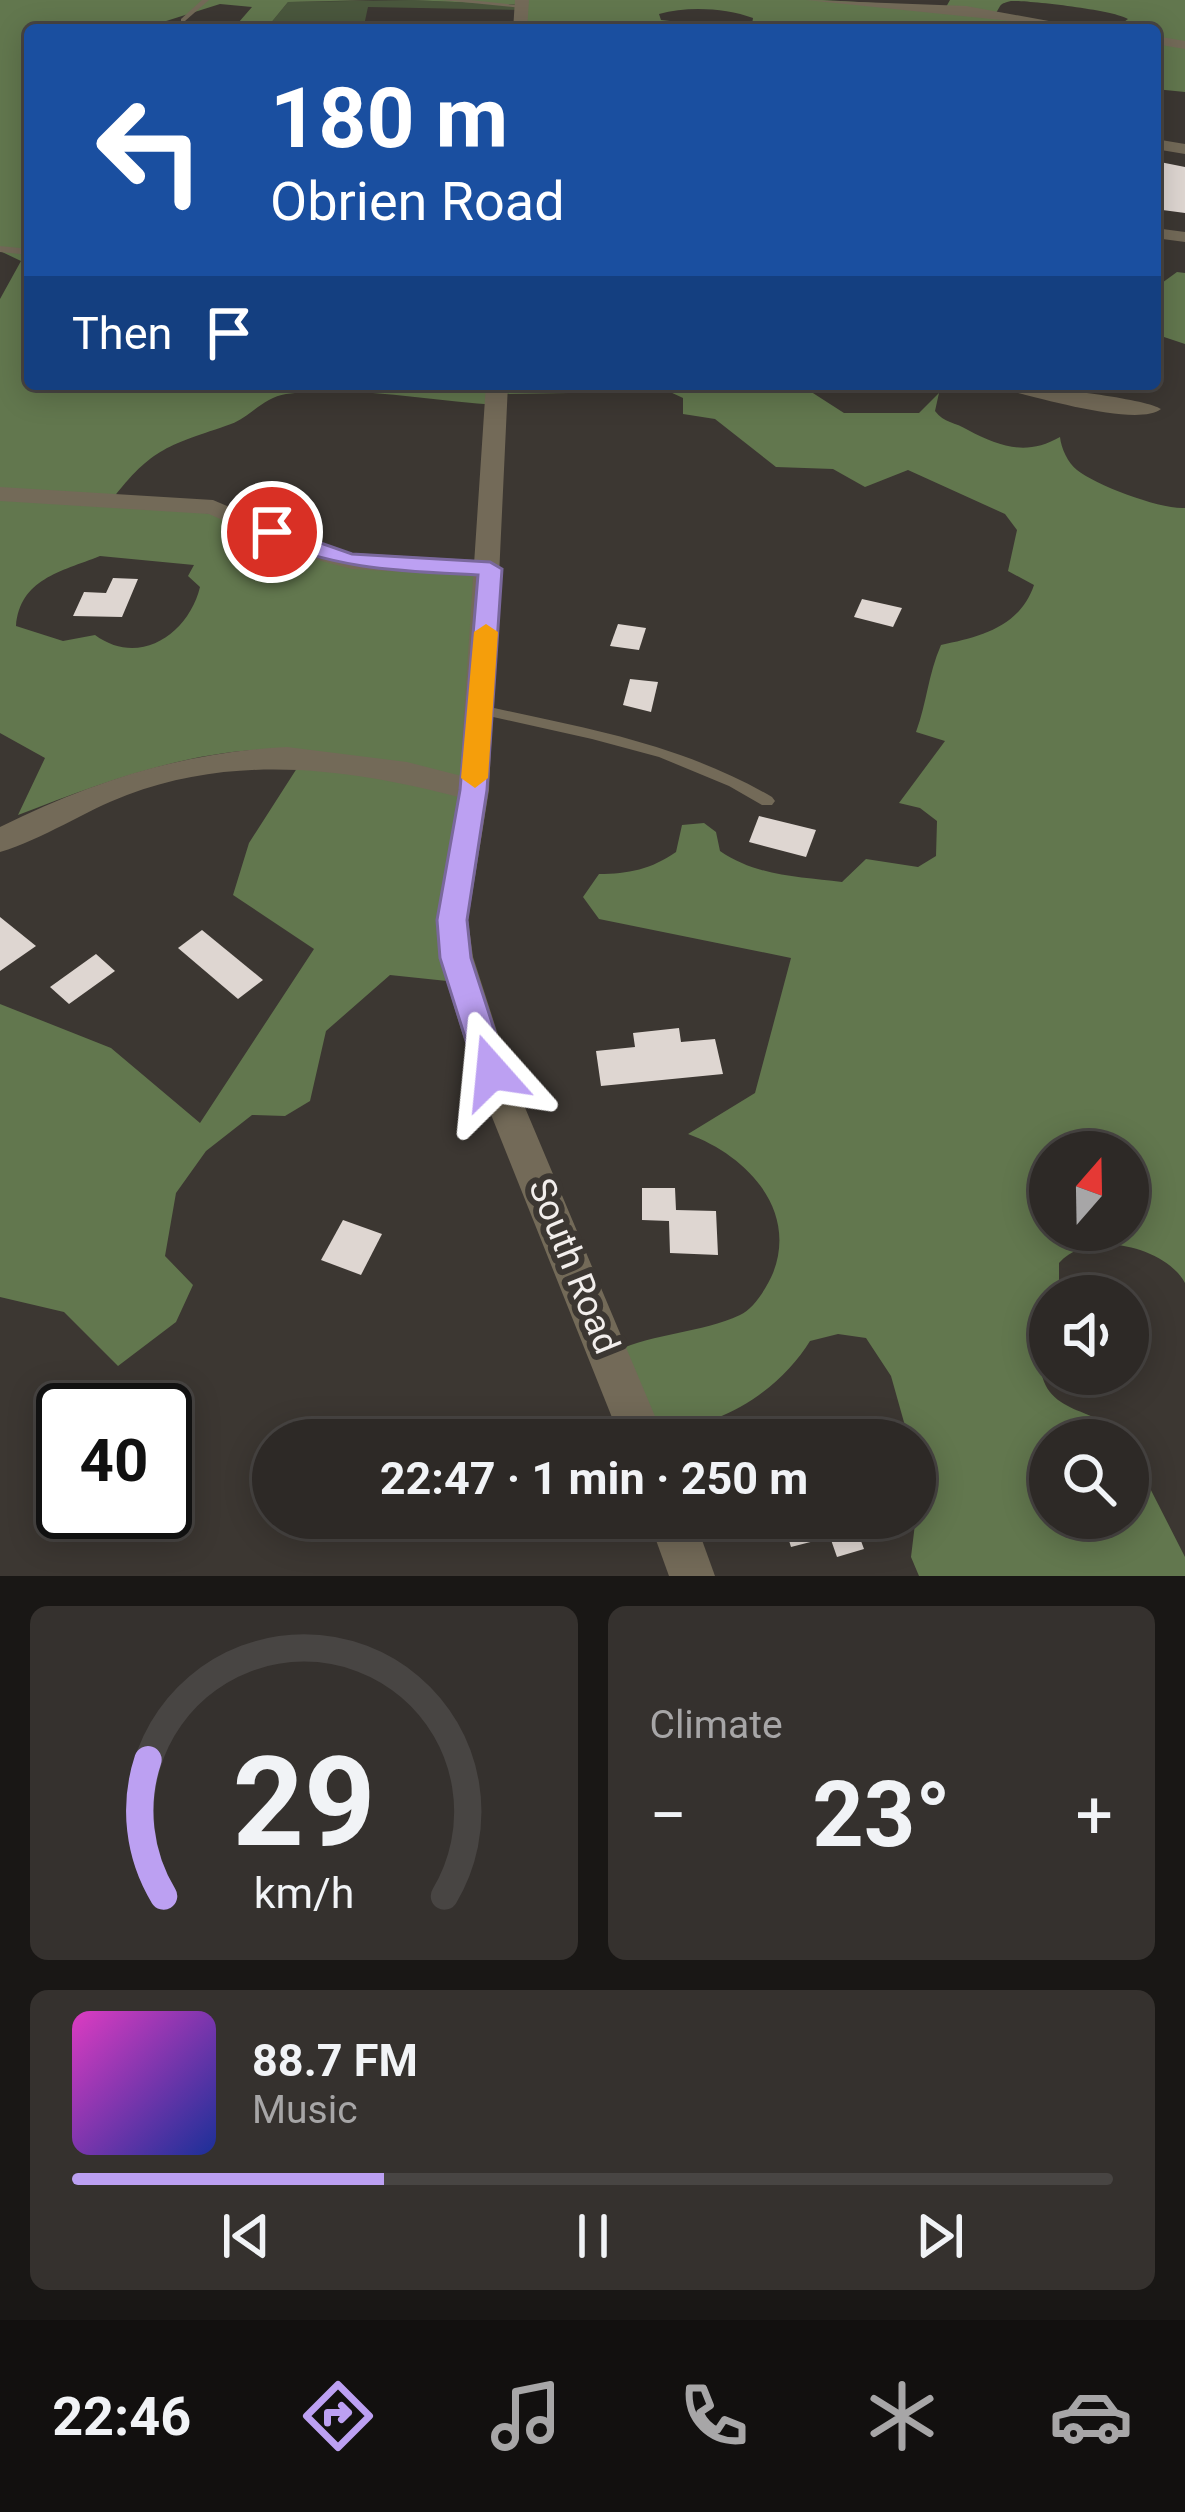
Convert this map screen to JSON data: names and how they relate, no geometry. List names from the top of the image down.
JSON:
{
  "streets": {
    "street": ["South Road"]
  },
  "north": "top",
  "page": {
    "turn": ["180 m", "Obrien Road"],
    "then": "Then",
    "limit": "40",
    "trip": "22:47 · 1 min · 250 m",
    "tile": "Climate",
    "heat": ["−", "23°", "+"],
    "song": ["88.7 FM", "Music"],
    "tabs": "22:46",
    "gauge": ["29", "km/h"]
  }
}
